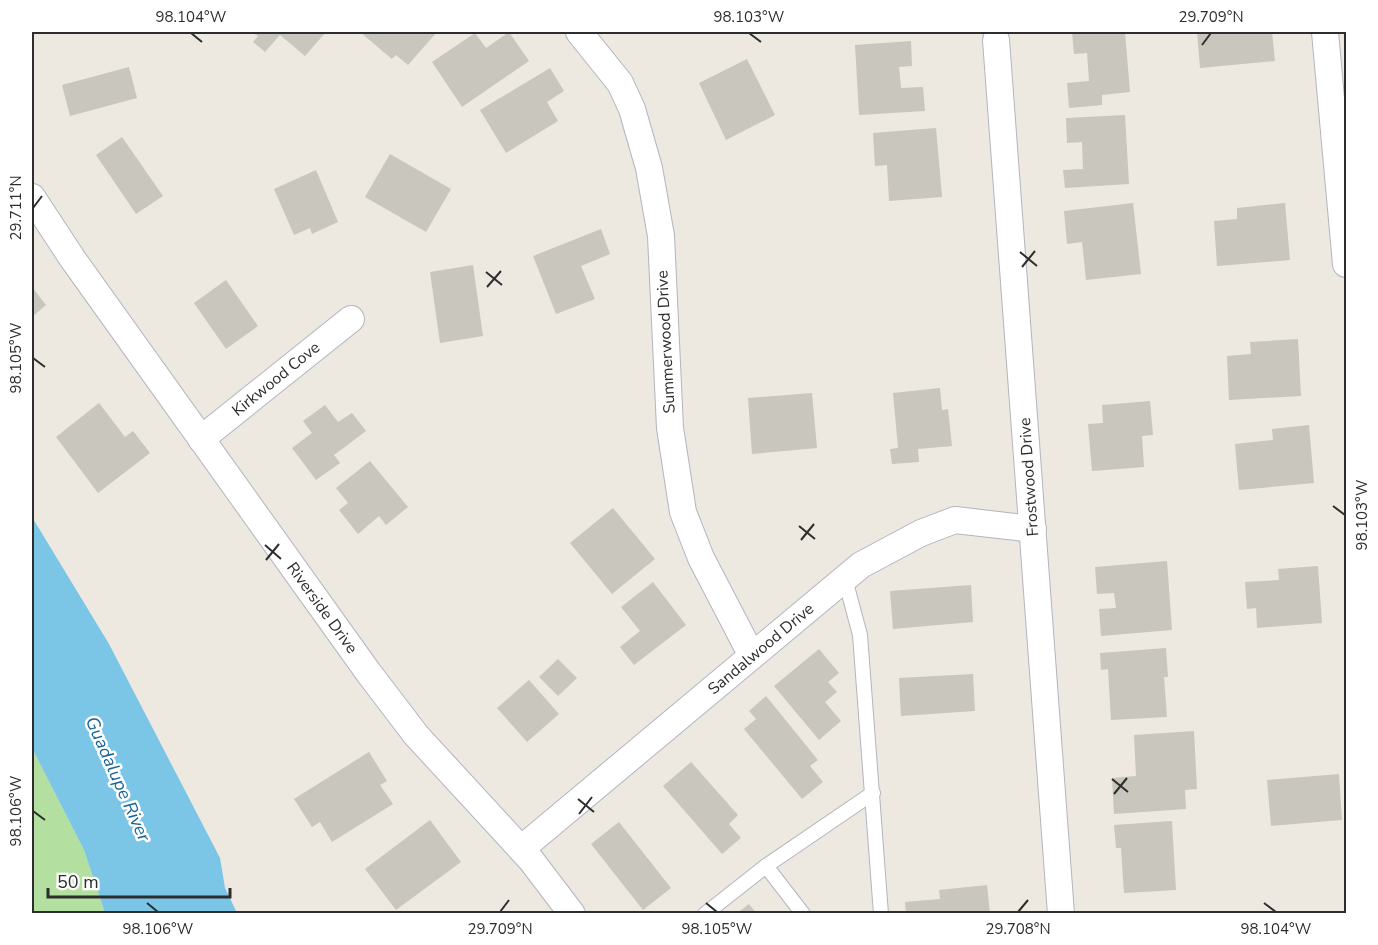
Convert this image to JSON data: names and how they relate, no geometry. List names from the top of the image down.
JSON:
{
  "streets": {
    "street": [
      "Summerwood Drive",
      "Kirkwood Cove",
      "Frostwood Drive",
      "Riverside Drive",
      "Sandalwood Drive"
    ]
  },
  "crossings": [
    ["Summerwood Drive", "Sandalwood Drive"],
    ["Kirkwood Cove", "Riverside Drive"],
    ["Frostwood Drive", "Sandalwood Drive"],
    ["Riverside Drive", "Sandalwood Drive"]
  ],
  "water": ["Guadalupe River"],
  "scale_bar": "50 m",
  "coordinates": [
    "98.104°W",
    "98.103°W",
    "29.709°N",
    "29.711°N",
    "98.105°W",
    "98.106°W",
    "29.708°N"
  ]
}
